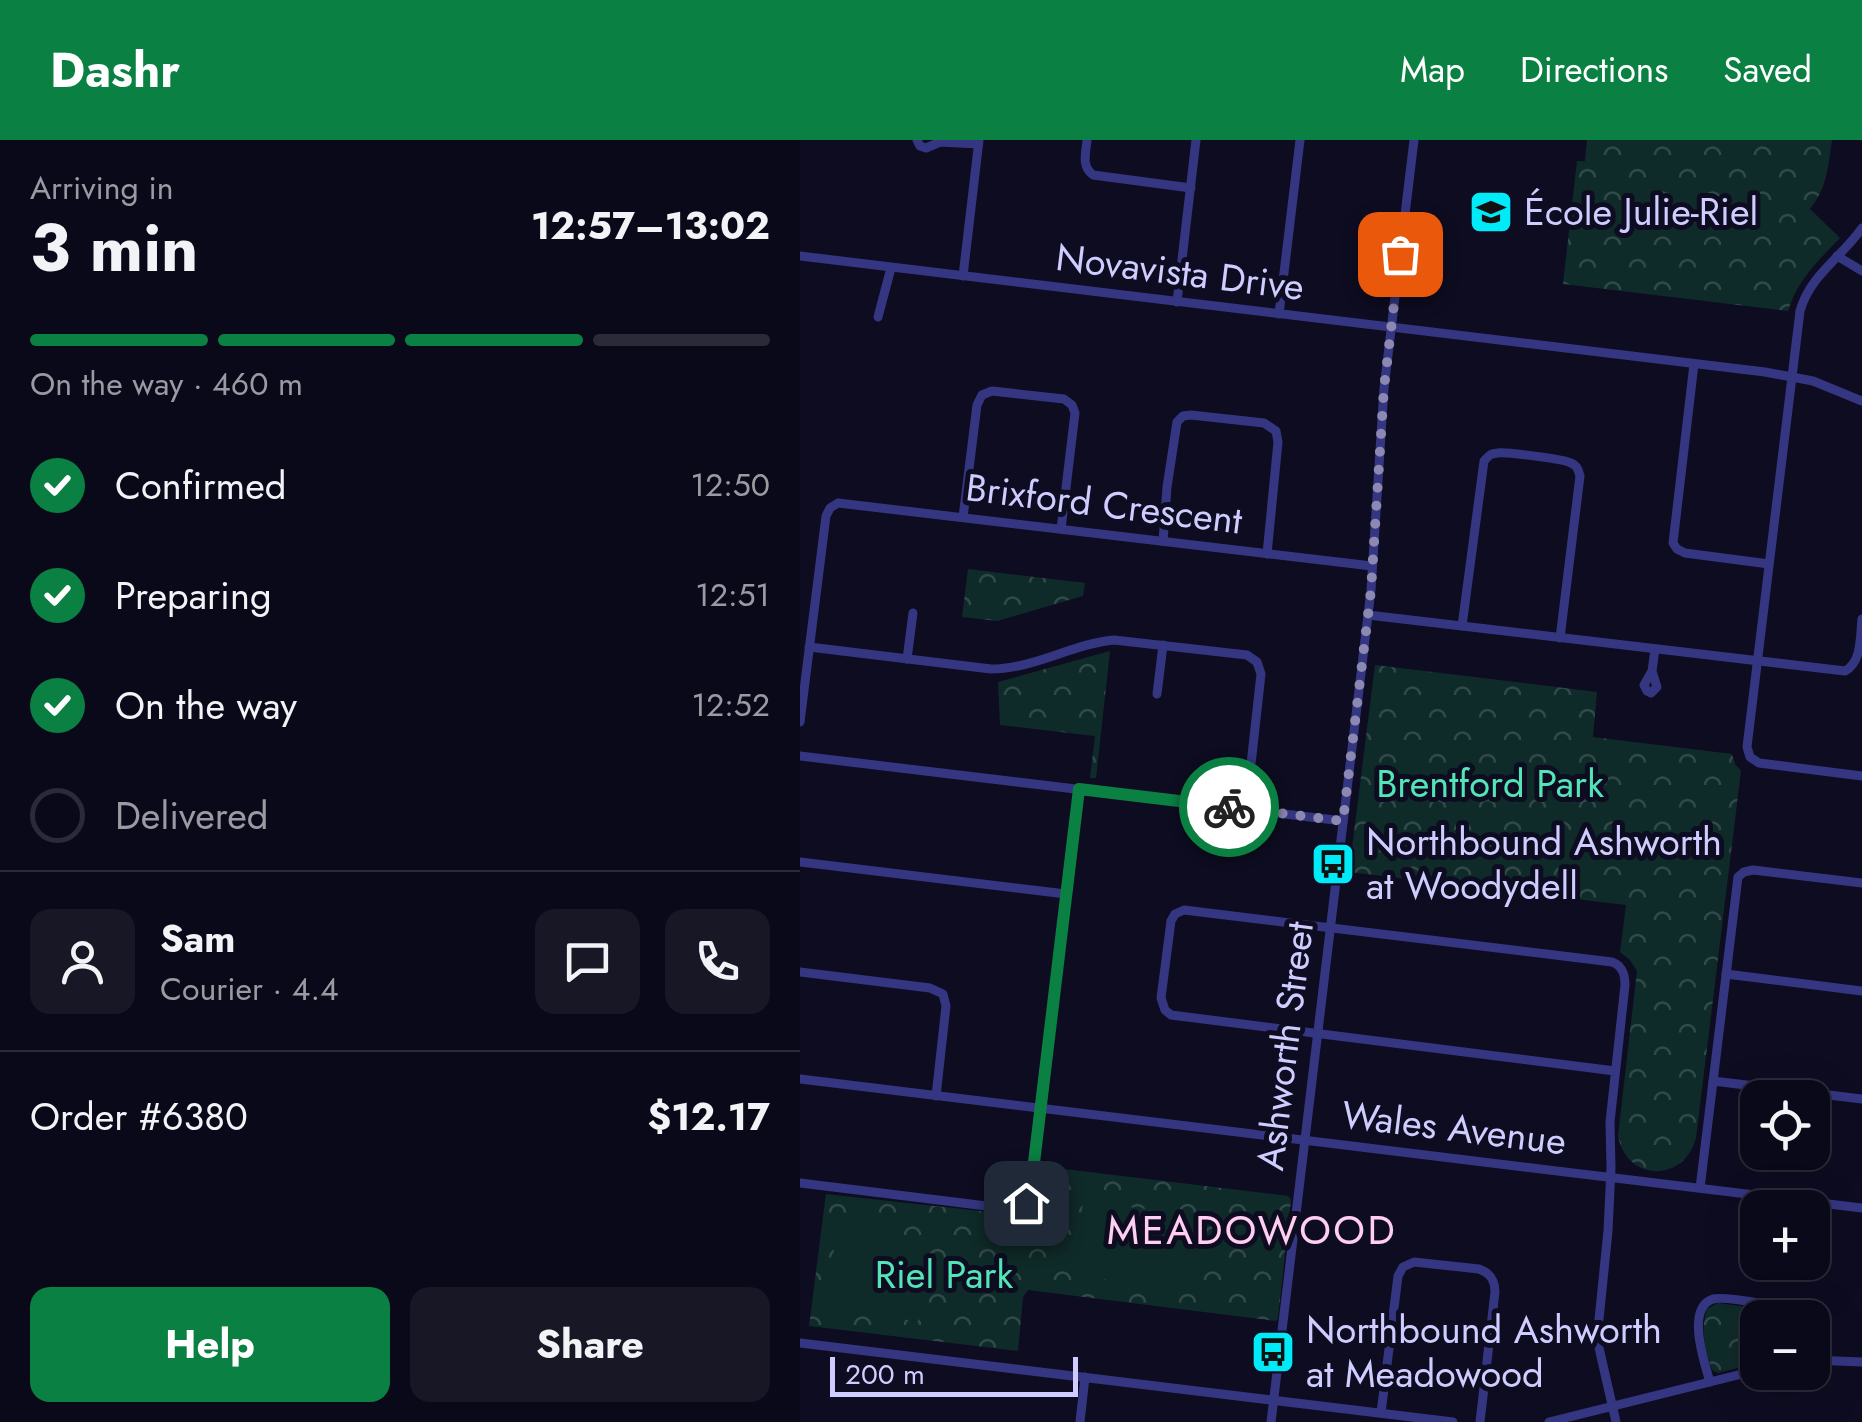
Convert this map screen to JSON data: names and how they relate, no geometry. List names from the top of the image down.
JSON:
{
  "streets": {
    "street": [
      "Novavista Drive",
      "Brixford Crescent",
      "Ashworth Street",
      "Wales Avenue"
    ]
  },
  "crossings": [
    ["Novavista Drive", "Ashworth Street"],
    ["Brixford Crescent", "Ashworth Street"],
    ["Ashworth Street", "Wales Avenue"]
  ],
  "districts": ["MEADOWOOD"],
  "parks": ["Brentford Park", "Riel Park"],
  "places": {
    "school or university": ["École Julie-Riel"],
    "bus stop": ["Northbound Ashworth at Woodydell", "Northbound Ashworth at Meadowood"]
  },
  "scale_bar": "200 m",
  "page": {
    "header": "Dashr",
    "nav": ["Map", "Directions", "Saved"],
    "heading": ["3 min", "Arriving in", "12:57–13:02"],
    "panel": [
      "Sam",
      "Courier · 4.4",
      "Order #6380",
      "$12.17"
    ],
    "bar": "On the way · 460 m",
    "list": [
      ["Confirmed", "12:50"],
      ["Preparing", "12:51"],
      ["On the way", "12:52"],
      "Delivered"
    ],
    "map_buttons": ["+", "−"],
    "buttons": ["Help", "Share"],
    "scale": "200 m"
  }
}
